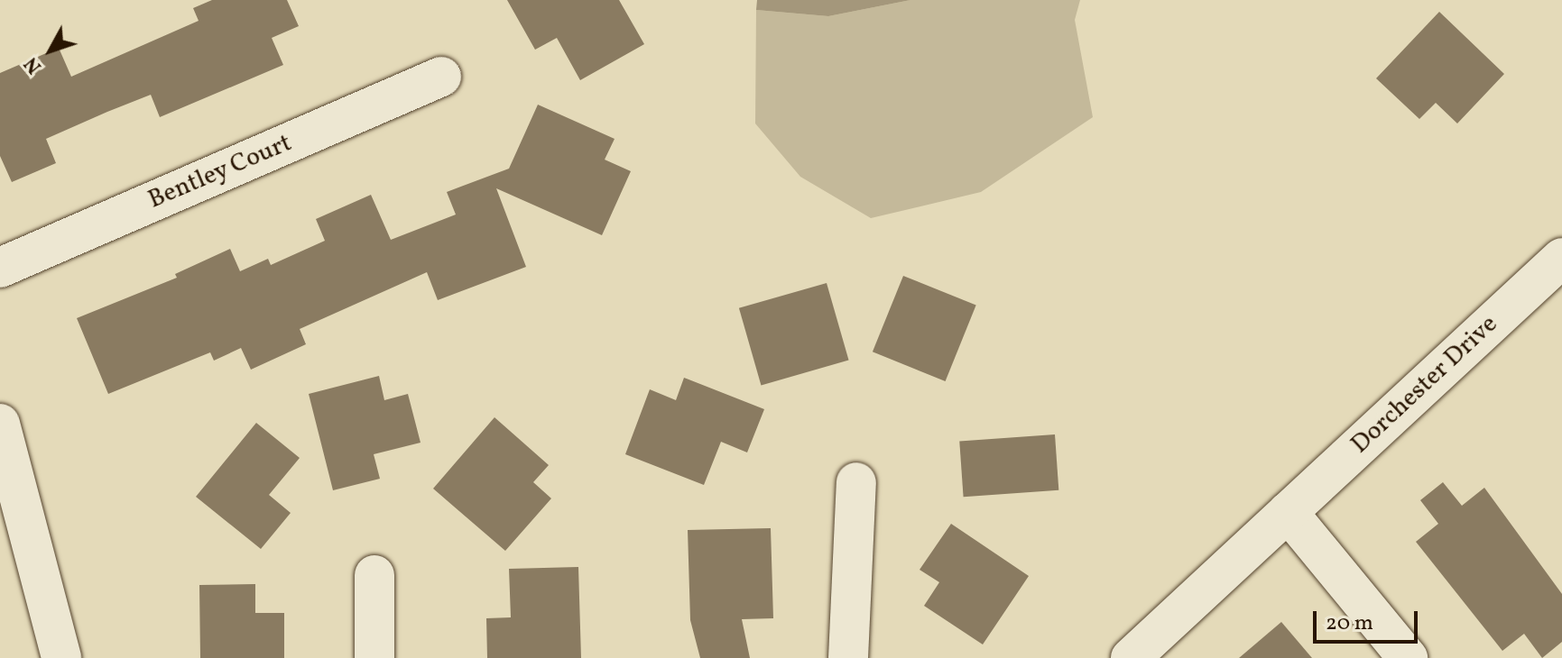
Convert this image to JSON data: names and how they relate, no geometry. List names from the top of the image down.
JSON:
{
  "streets": {
    "street": ["Bentley Court", "Dorchester Drive"]
  },
  "scale_bar": "20 m",
  "north": "bottom left"
}
